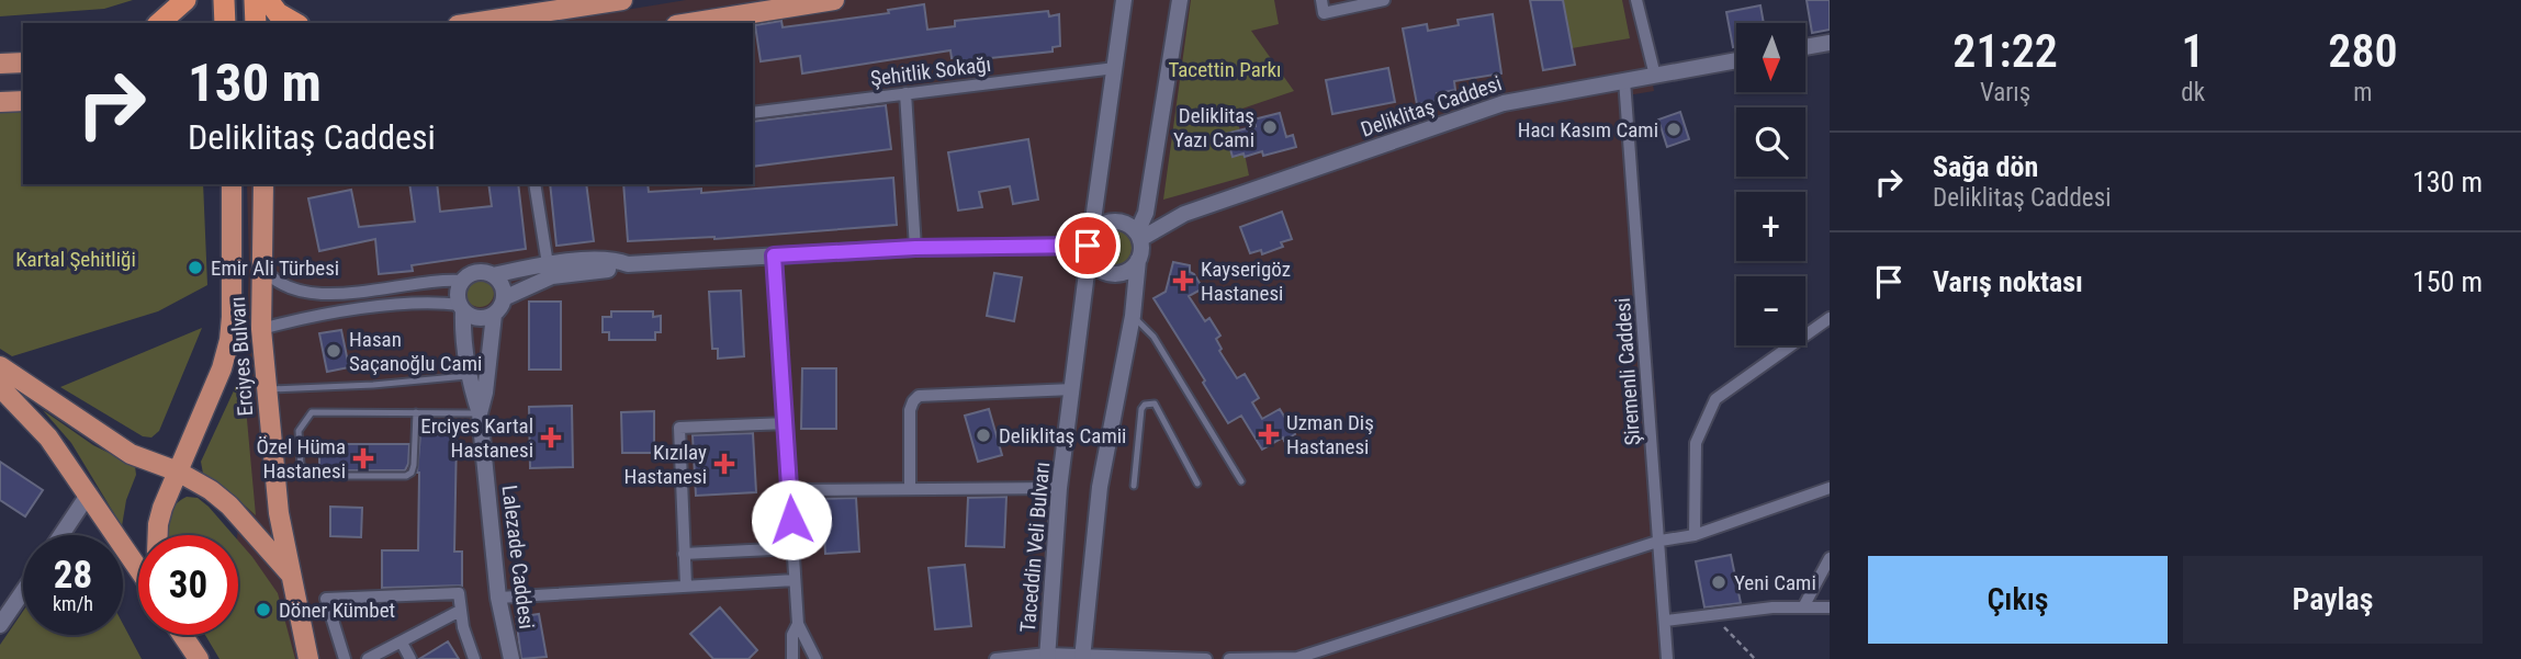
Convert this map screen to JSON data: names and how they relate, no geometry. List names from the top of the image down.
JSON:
{
  "streets": {
    "main road": ["Erciyes Bulvarı"],
    "street": [
      "Şehitlik Sokağı",
      "Deliklitaş Caddesi",
      "Şiremenli Caddesi",
      "Taceddin Veli Bulvarı",
      "Lalezade Caddesi"
    ]
  },
  "crossings": [
    ["Şehitlik Sokağı", "Taceddin Veli Bulvarı"],
    ["Deliklitaş Caddesi", "Şiremenli Caddesi"],
    ["Deliklitaş Caddesi", "Taceddin Veli Bulvarı"]
  ],
  "parks": ["Tacettin Parkı", "Kartal Şehitliği"],
  "places": {
    "other": [
      "Deliklitaş Yazı Cami",
      "Hacı Kasım Cami",
      "Emir Ali Türbesi",
      "Hasan Saçanoğlu Cami",
      "Deliklitaş Camii",
      "Yeni Cami",
      "Döner Kümbet"
    ],
    "health": [
      "Kayserigöz Hastanesi",
      "Uzman Diş Hastanesi",
      "Erciyes Kartal Hastanesi",
      "Özel Hüma Hastanesi",
      "Kızılay Hastanesi"
    ]
  },
  "north": "bottom",
  "page": {
    "eta": [
      "21:22",
      "Varış",
      "1",
      "dk",
      "280",
      "m"
    ],
    "map_buttons": ["+", "−"],
    "turn": ["130 m", "Deliklitaş Caddesi"],
    "list": [
      {
        "name": "Sağa dön",
        "note": "Deliklitaş Caddesi",
        "value": "130 m"
      },
      {
        "name": "Varış noktası",
        "value": "150 m"
      }
    ],
    "speed": "28 km/h",
    "limit": "30",
    "buttons": ["Çıkış", "Paylaş"]
  }
}
